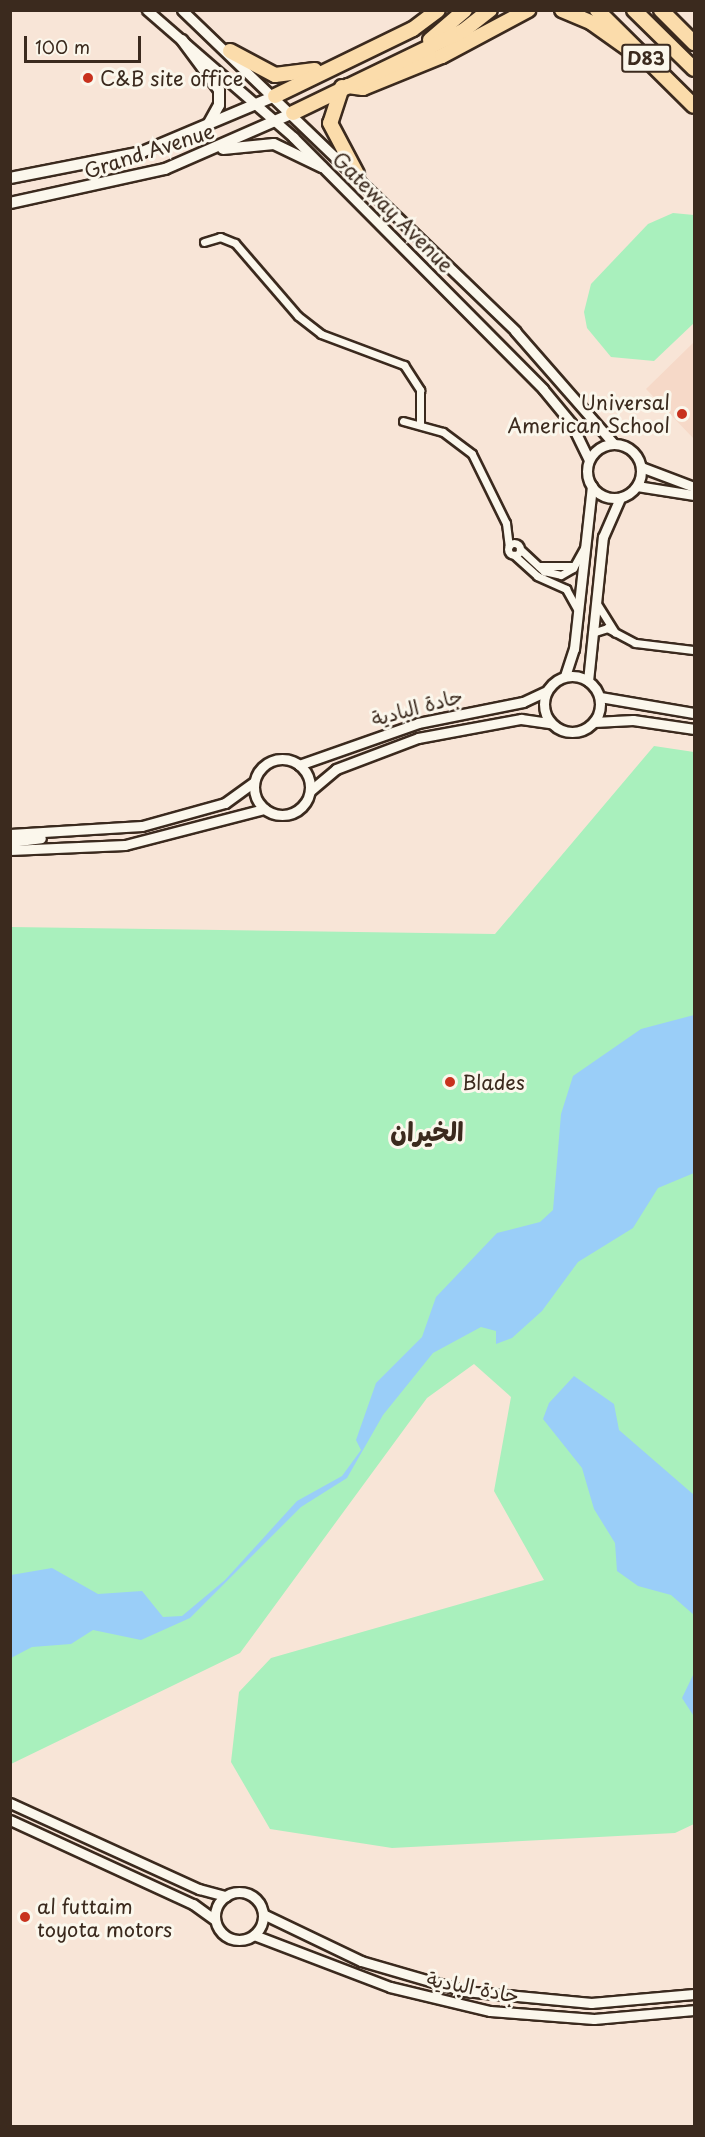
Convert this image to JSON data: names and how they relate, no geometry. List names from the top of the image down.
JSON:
{
  "streets": {
    "highway": ["D83"],
    "main road": ["Grand Avenue"],
    "street": ["Gateway Avenue", "جادة البادية"]
  },
  "crossings": [
    ["Grand Avenue", "Gateway Avenue"]
  ],
  "districts": ["الخيران"],
  "places": [
    "C&B site office",
    "Universal American School",
    "Blades",
    "al futtaim toyota motors"
  ],
  "scale_bar": "100 m"
}
